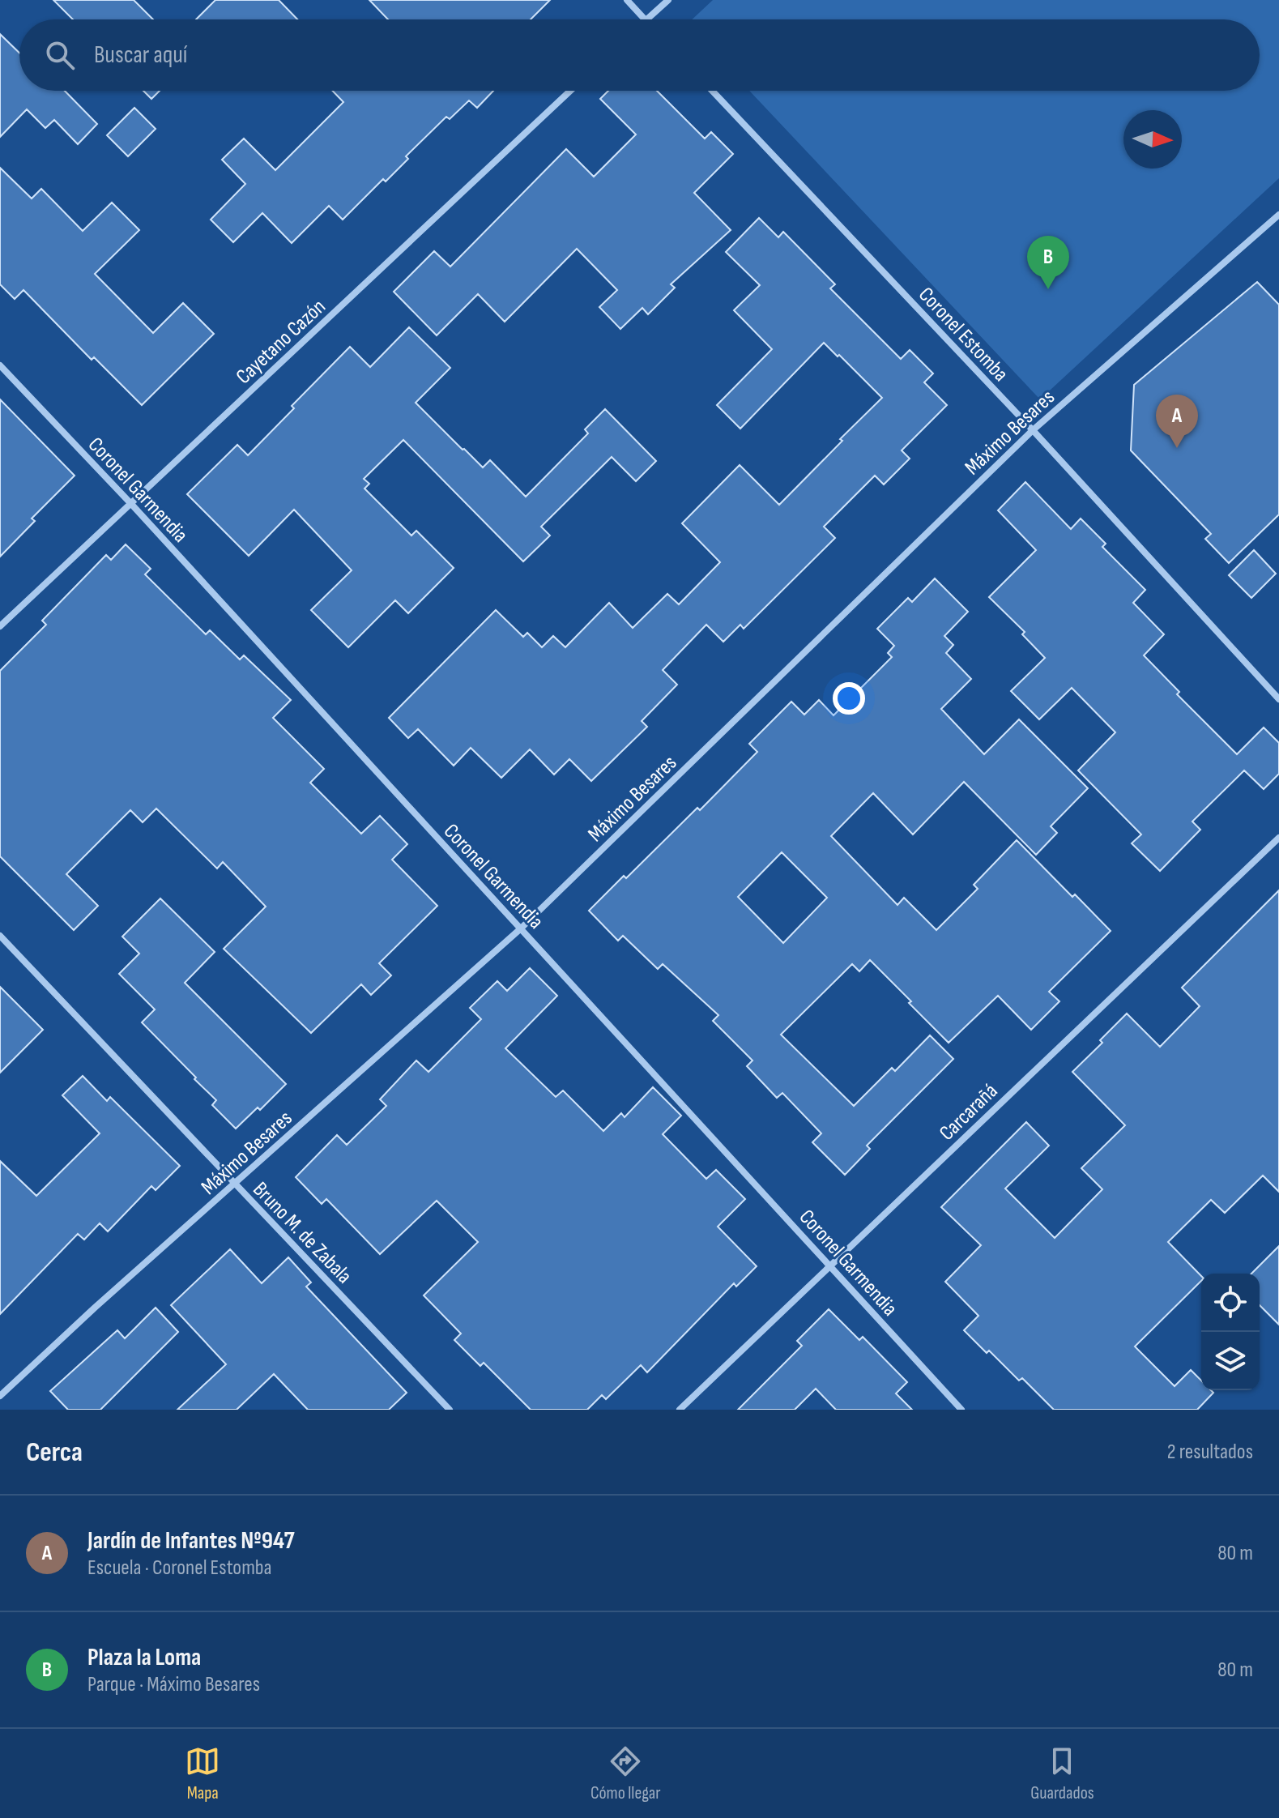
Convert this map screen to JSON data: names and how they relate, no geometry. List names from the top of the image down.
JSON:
{
  "streets": {
    "street": [
      "Coronel Estomba",
      "Cayetano Cazón",
      "Máximo Besares",
      "Coronel Garmendia",
      "Carcarañá",
      "Bruno M. de Zabala"
    ]
  },
  "crossings": [
    ["Coronel Estomba", "Máximo Besares"],
    ["Cayetano Cazón", "Coronel Garmendia"],
    ["Máximo Besares", "Coronel Garmendia"],
    ["Máximo Besares", "Bruno M. de Zabala"],
    ["Coronel Garmendia", "Carcarañá"]
  ],
  "north": "right",
  "page": {
    "search": "Buscar aquí",
    "pins": ["B", "A"],
    "heading": ["Cerca", "2 resultados"],
    "list": [
      {
        "mark": "A",
        "name": "Jardín de Infantes Nº947",
        "note": "Escuela · Coronel Estomba",
        "value": "80 m"
      },
      {
        "mark": "B",
        "name": "Plaza la Loma",
        "note": "Parque · Máximo Besares",
        "value": "80 m"
      }
    ],
    "nav": ["Mapa", "Cómo llegar", "Guardados"]
  }
}
